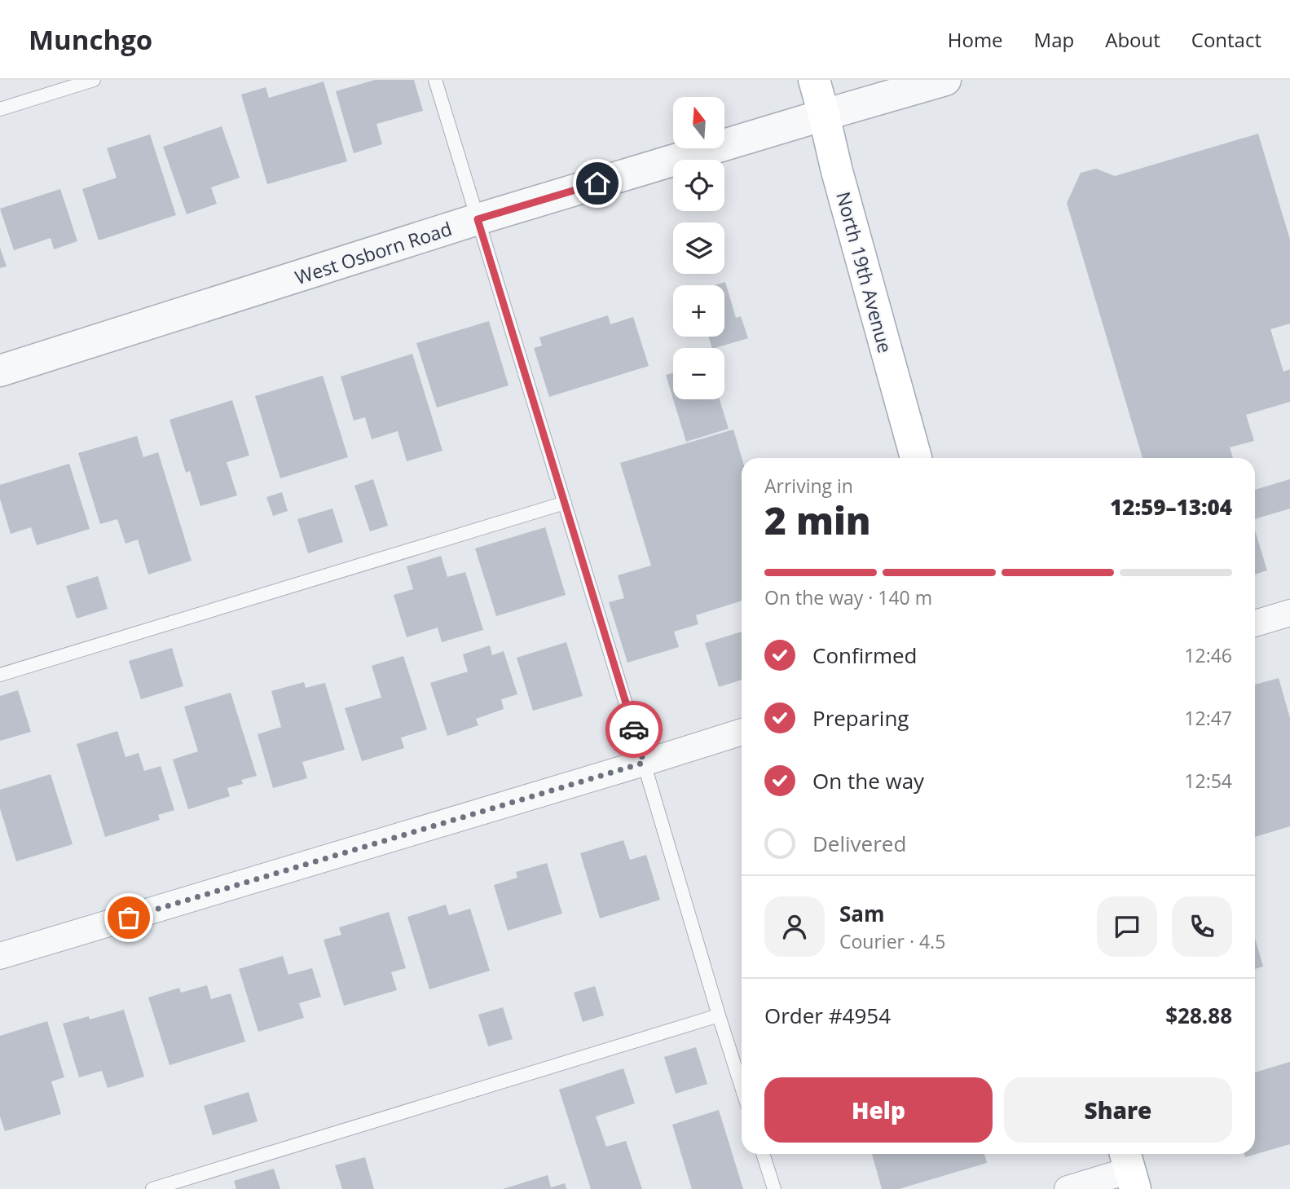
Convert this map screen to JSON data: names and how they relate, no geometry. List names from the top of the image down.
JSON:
{
  "streets": {
    "main road": ["North 19th Avenue"],
    "street": ["West Osborn Road"]
  },
  "crossings": [
    ["West Osborn Road", "North 19th Avenue"]
  ],
  "north": "top",
  "page": {
    "header": "Munchgo",
    "nav": [
      "Home",
      "Map",
      "About",
      "Contact"
    ],
    "map_buttons": ["+", "−"],
    "heading": ["2 min", "Arriving in", "12:59–13:04"],
    "panel": [
      "Sam",
      "Courier · 4.5",
      "Order #4954",
      "$28.88"
    ],
    "bar": "On the way · 140 m",
    "list": [
      ["Confirmed", "12:46"],
      ["Preparing", "12:47"],
      ["On the way", "12:54"],
      "Delivered"
    ],
    "buttons": ["Help", "Share"]
  }
}
